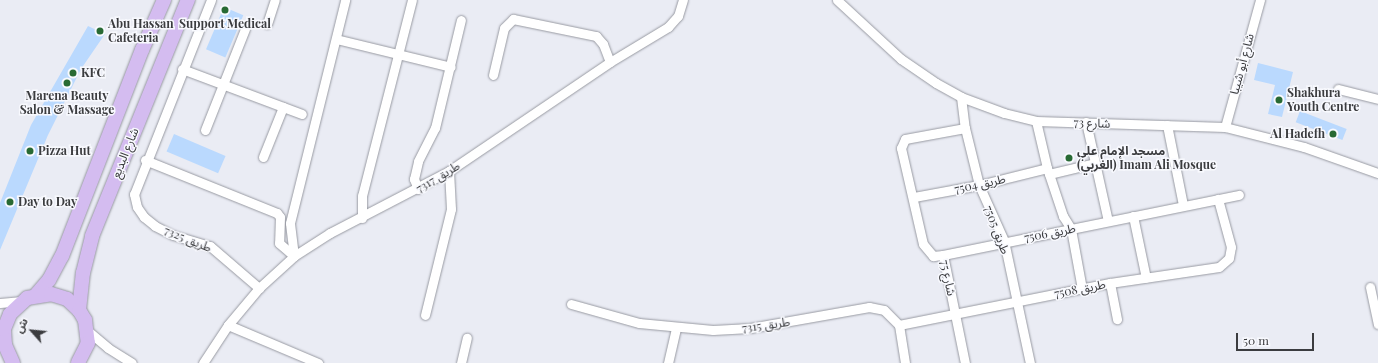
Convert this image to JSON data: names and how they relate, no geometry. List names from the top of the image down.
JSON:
{
  "streets": {
    "main road": ["شارع البديع"],
    "street": [
      "شارع أبو شيبا",
      "شارع 73",
      "طريق 7317",
      "طريق 7504",
      "طريق 7505",
      "طريق 7506",
      "طريق 7325",
      "شارع 75",
      "طريق 7508",
      "طريق 7315"
    ]
  },
  "crossings": [
    ["شارع أبو شيبا", "شارع 73"],
    ["شارع 73", "طريق 7505"],
    ["طريق 7317", "طريق 7325"],
    ["طريق 7504", "طريق 7505"],
    ["طريق 7504", "شارع 75"],
    ["طريق 7505", "طريق 7506"],
    ["طريق 7505", "شارع 75"],
    ["طريق 7505", "طريق 7508"],
    ["طريق 7506", "شارع 75"],
    ["طريق 7506", "طريق 7508"],
    ["شارع 75", "طريق 7508"]
  ],
  "places": [
    "Support Medical",
    "Abu Hassan Cafeteria",
    "KFC",
    "Marena Beauty Salon & Massage",
    "Shakhura Youth Centre",
    "Al Hadefh",
    "Pizza Hut",
    "مسجد الإمام علي (الغربي) Imam Ali Mosque",
    "Day to Day"
  ],
  "scale_bar": "50 m",
  "north": "top left"
}
